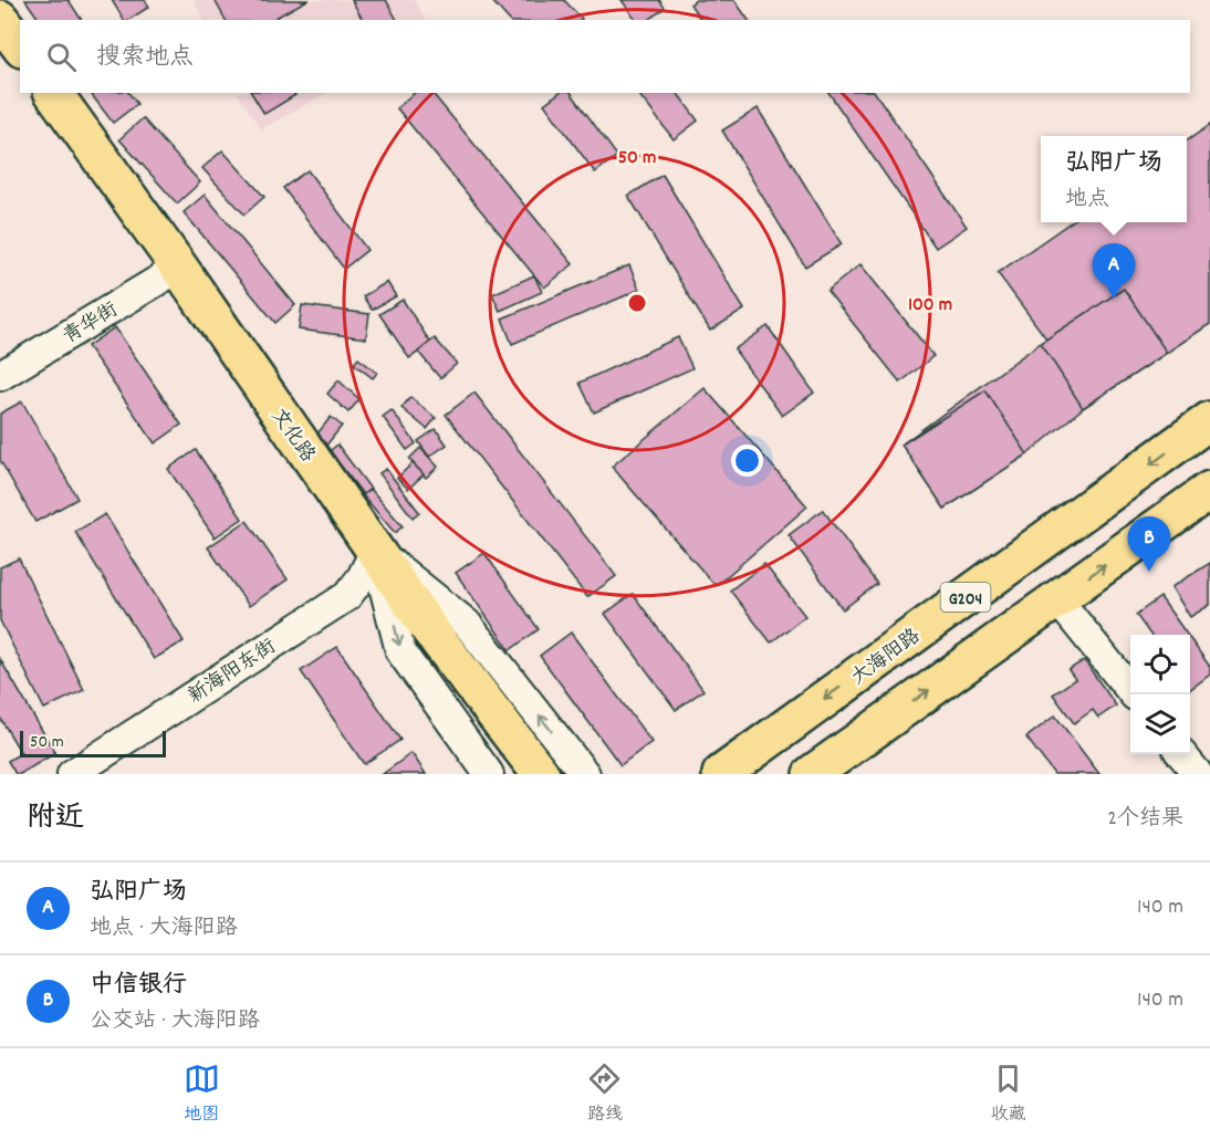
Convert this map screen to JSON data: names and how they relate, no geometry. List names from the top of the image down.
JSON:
{
  "streets": {
    "main road": ["文化路", "G204", "大海阳路"],
    "street": ["青华街", "新海阳东街"]
  },
  "crossings": [
    ["青华街", "文化路"],
    ["文化路", "新海阳东街"]
  ],
  "scale_bar": "50 m",
  "page": {
    "search": "搜索地点",
    "popup": ["弘阳广场", "地点"],
    "pins": ["A", "B"],
    "scale": "50 m",
    "heading": ["附近", "2个结果"],
    "list": [
      {
        "mark": "A",
        "name": "弘阳广场",
        "note": "地点 · 大海阳路",
        "value": "140 m"
      },
      {
        "mark": "B",
        "name": "中信银行",
        "note": "公交站 · 大海阳路",
        "value": "140 m"
      }
    ],
    "nav": ["地图", "路线", "收藏"]
  },
  "rings": ["50 m", "100 m"]
}
